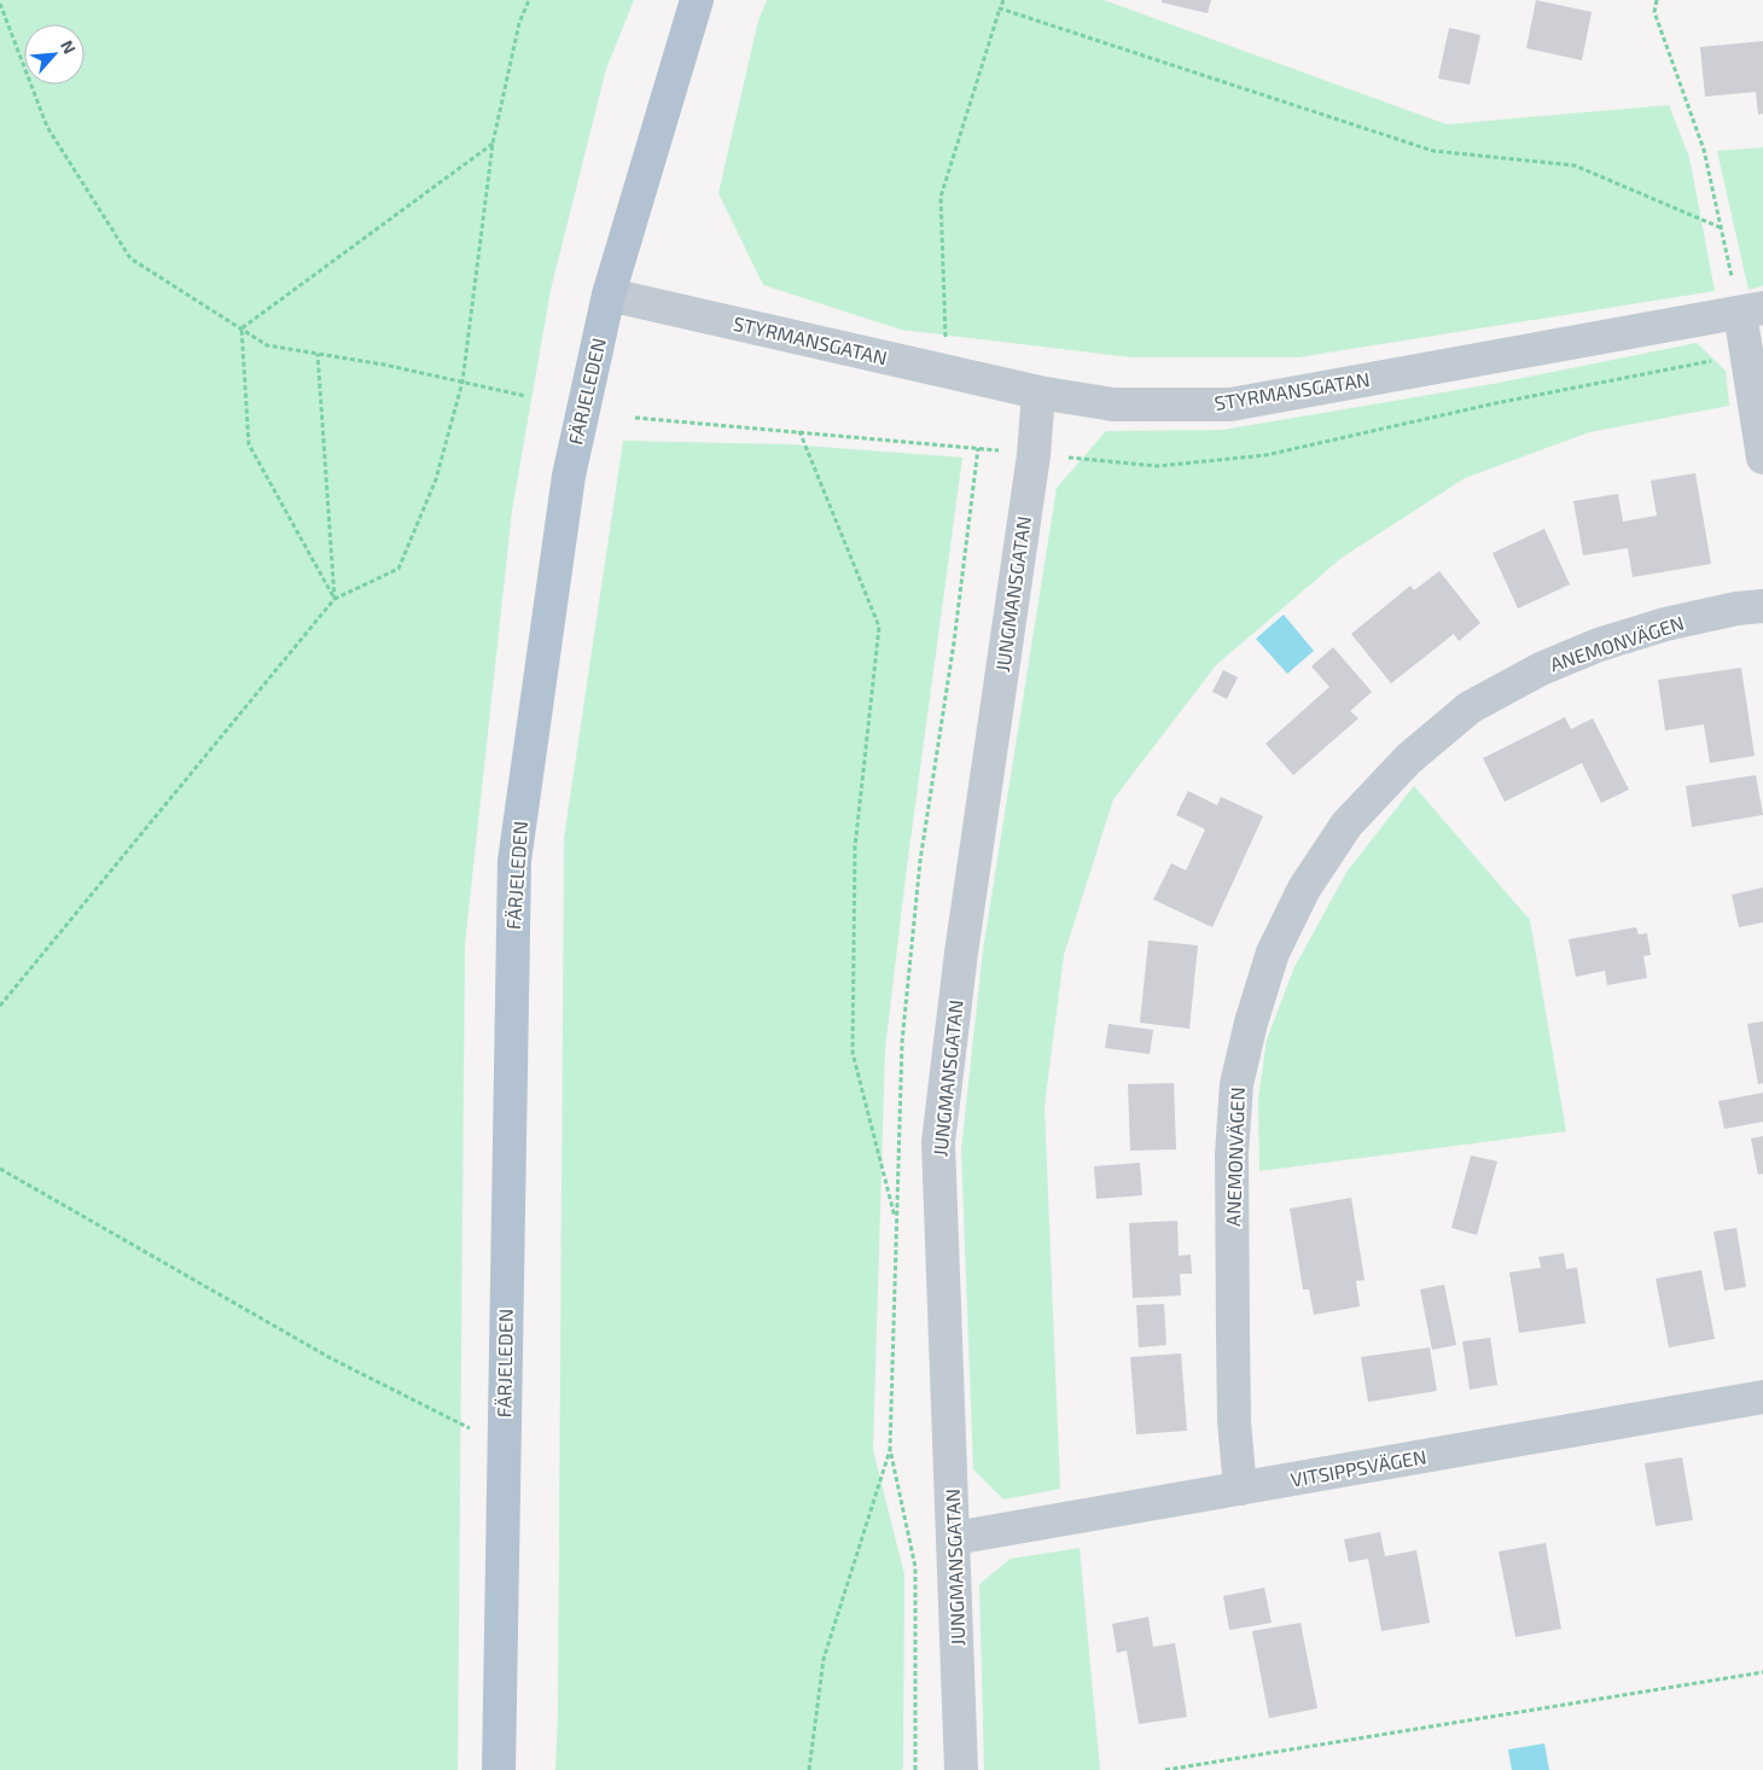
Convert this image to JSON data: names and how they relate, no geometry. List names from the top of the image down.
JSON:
{
  "streets": {
    "main road": ["FÄRJELEDEN"],
    "street": [
      "STYRMANSGATAN",
      "JUNGMANSGATAN",
      "ANEMONVÄGEN",
      "VITSIPPSVÄGEN"
    ]
  },
  "crossings": [
    ["STYRMANSGATAN", "FÄRJELEDEN"],
    ["STYRMANSGATAN", "JUNGMANSGATAN"],
    ["JUNGMANSGATAN", "VITSIPPSVÄGEN"],
    ["ANEMONVÄGEN", "VITSIPPSVÄGEN"]
  ],
  "north": "top right"
}
